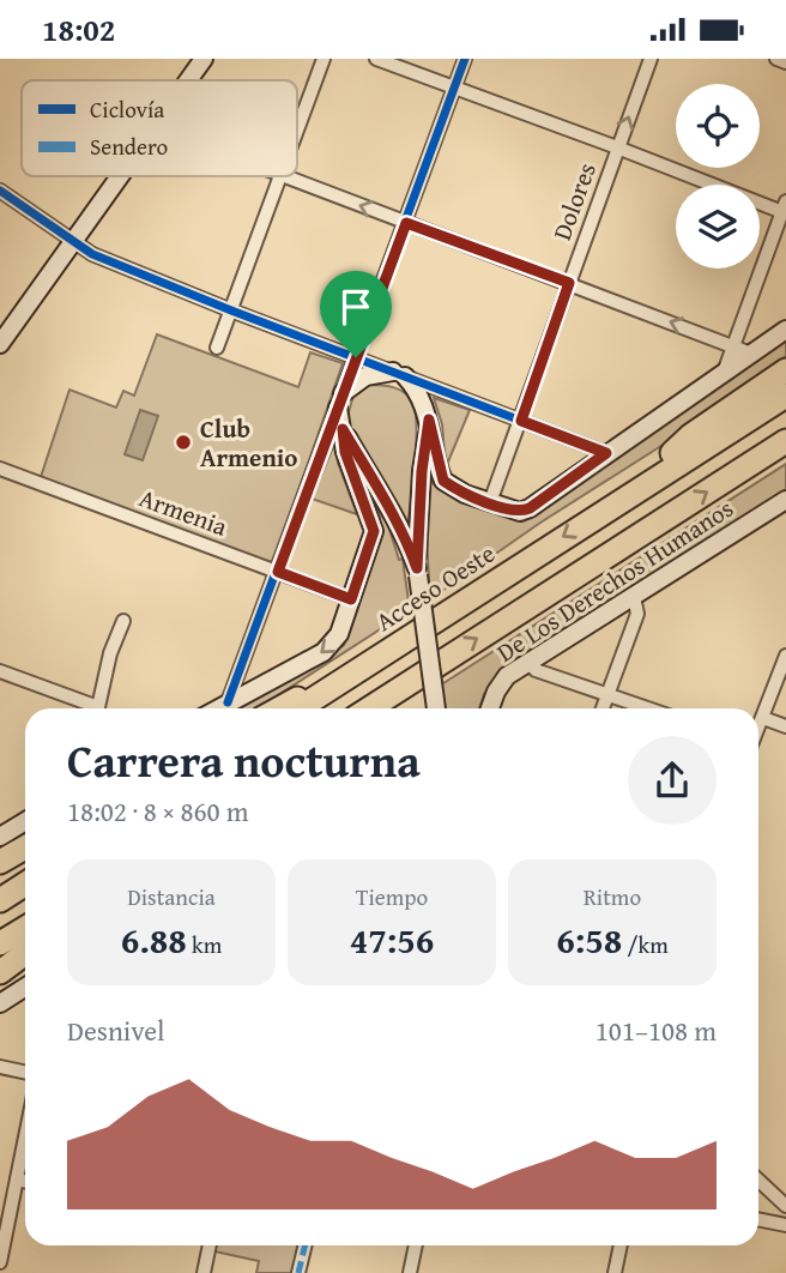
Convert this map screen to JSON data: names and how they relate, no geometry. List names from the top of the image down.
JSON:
{
  "streets": {
    "highway": ["Acceso Oeste"],
    "street": ["Dolores", "Armenia", "De Los Derechos Humanos"]
  },
  "places": ["Club Armenio"],
  "legend": ["Ciclovía", "Sendero"],
  "page": {
    "status": "18:02",
    "heading": ["Carrera nocturna", "18:02 · 8 × 860 m"],
    "stats": [
      ["Distancia", "6.88 km"],
      ["Tiempo", "47:56"],
      ["Ritmo", "6:58 /km"]
    ],
    "chart": ["Desnivel", "101–108 m"]
  }
}
